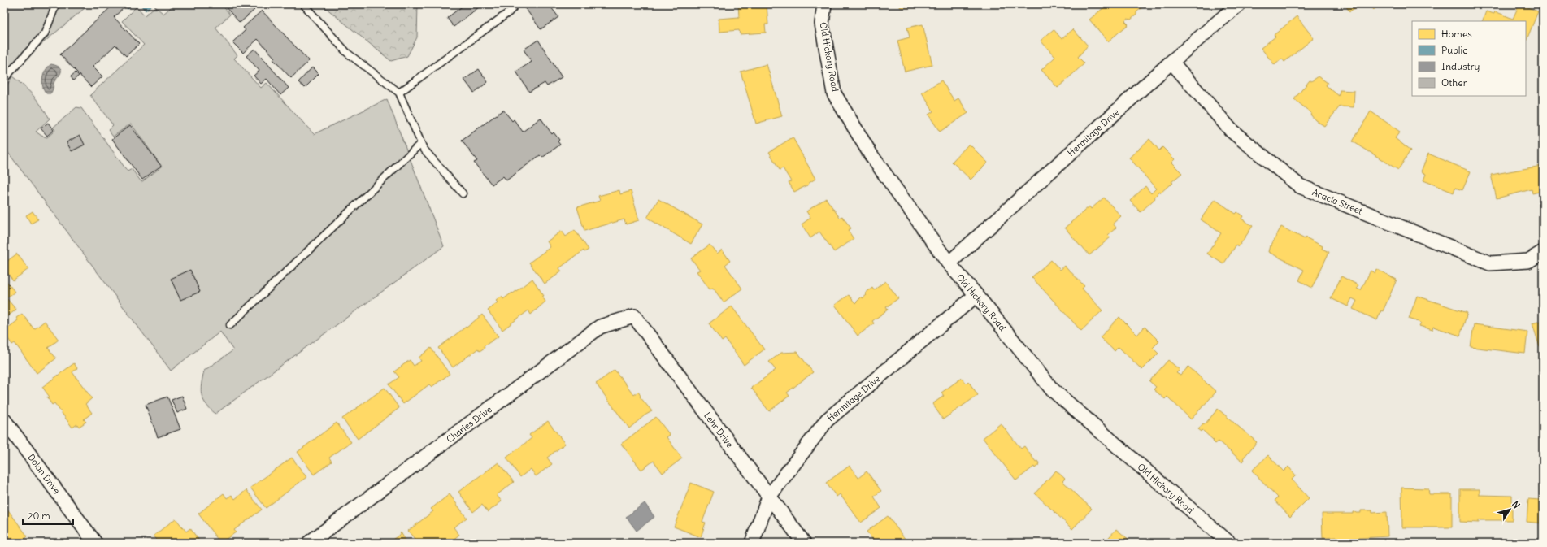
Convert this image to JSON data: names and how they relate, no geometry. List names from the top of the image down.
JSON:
{
  "streets": {
    "street": [
      "Old Hickory Road",
      "Hermitage Drive",
      "Acacia Street",
      "Charles Drive",
      "Lehr Drive",
      "Dolan Drive"
    ]
  },
  "crossings": [
    ["Old Hickory Road", "Hermitage Drive"],
    ["Hermitage Drive", "Acacia Street"],
    ["Hermitage Drive", "Lehr Drive"],
    ["Charles Drive", "Lehr Drive"]
  ],
  "legend": [
    "Homes",
    "Public",
    "Industry",
    "Other"
  ],
  "scale_bar": "20 m",
  "north": "top right"
}
